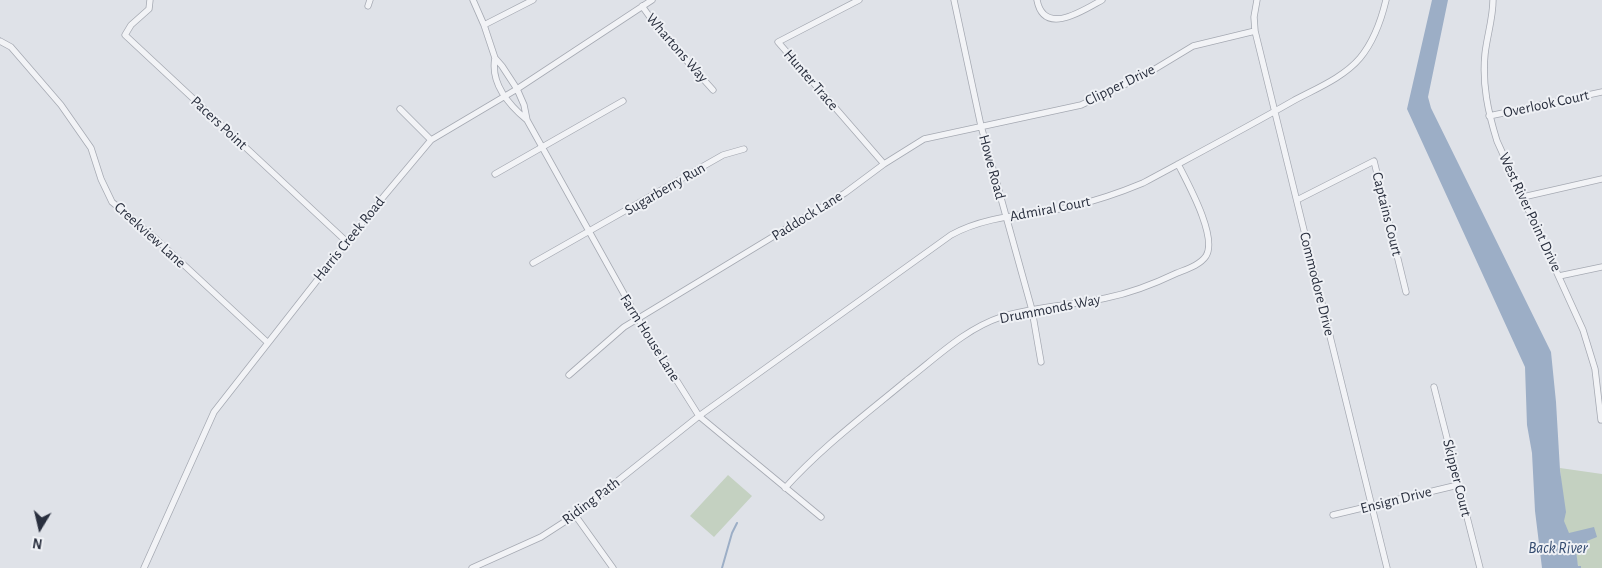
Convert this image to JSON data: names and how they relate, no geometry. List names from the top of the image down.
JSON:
{
  "streets": {
    "street": [
      "Whartons Way",
      "Hunter Trace",
      "Clipper Drive",
      "Overlook Court",
      "Pacers Point",
      "Howe Road",
      "Sugarberry Run",
      "Admiral Court",
      "West River Point Drive",
      "Captains Court",
      "Paddock Lane",
      "Creekview Lane",
      "Harris Creek Road",
      "Commodore Drive",
      "Drummonds Way",
      "Farm House Lane",
      "Skipper Court",
      "Ensign Drive",
      "Riding Path"
    ]
  },
  "crossings": [
    ["Whartons Way", "Harris Creek Road"],
    ["Hunter Trace", "Paddock Lane"],
    ["Clipper Drive", "Howe Road"],
    ["Clipper Drive", "Paddock Lane"],
    ["Clipper Drive", "Commodore Drive"],
    ["Overlook Court", "West River Point Drive"],
    ["Pacers Point", "Harris Creek Road"],
    ["Howe Road", "Admiral Court"],
    ["Howe Road", "Paddock Lane"],
    ["Howe Road", "Drummonds Way"],
    ["Sugarberry Run", "Farm House Lane"],
    ["Admiral Court", "Commodore Drive"],
    ["Admiral Court", "Drummonds Way"],
    ["Admiral Court", "Farm House Lane"],
    ["Admiral Court", "Riding Path"],
    ["Captains Court", "Commodore Drive"],
    ["Paddock Lane", "Farm House Lane"],
    ["Creekview Lane", "Harris Creek Road"],
    ["Harris Creek Road", "Farm House Lane"],
    ["Commodore Drive", "Ensign Drive"],
    ["Drummonds Way", "Farm House Lane"],
    ["Farm House Lane", "Riding Path"],
    ["Skipper Court", "Ensign Drive"]
  ],
  "water": ["Back River"],
  "north": "bottom"
}
